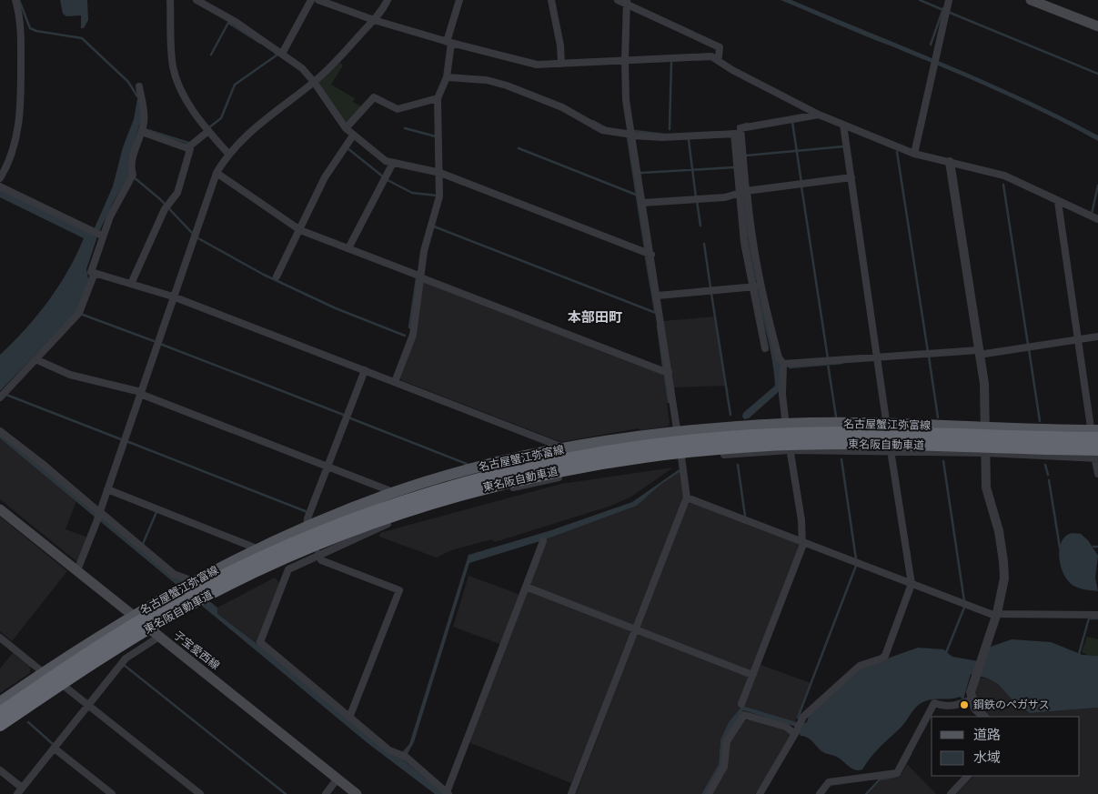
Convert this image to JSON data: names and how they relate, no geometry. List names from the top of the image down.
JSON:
{
  "streets": {
    "highway": ["東名阪自動車道"],
    "main road": ["名古屋蟹江弥富線", "子宝愛西線"]
  },
  "crossings": [
    ["名古屋蟹江弥富線", "東名阪自動車道"],
    ["名古屋蟹江弥富線", "子宝愛西線"]
  ],
  "districts": ["本部田町"],
  "places": ["鋼鉄のペガサス"],
  "legend": ["道路", "水域"]
}
